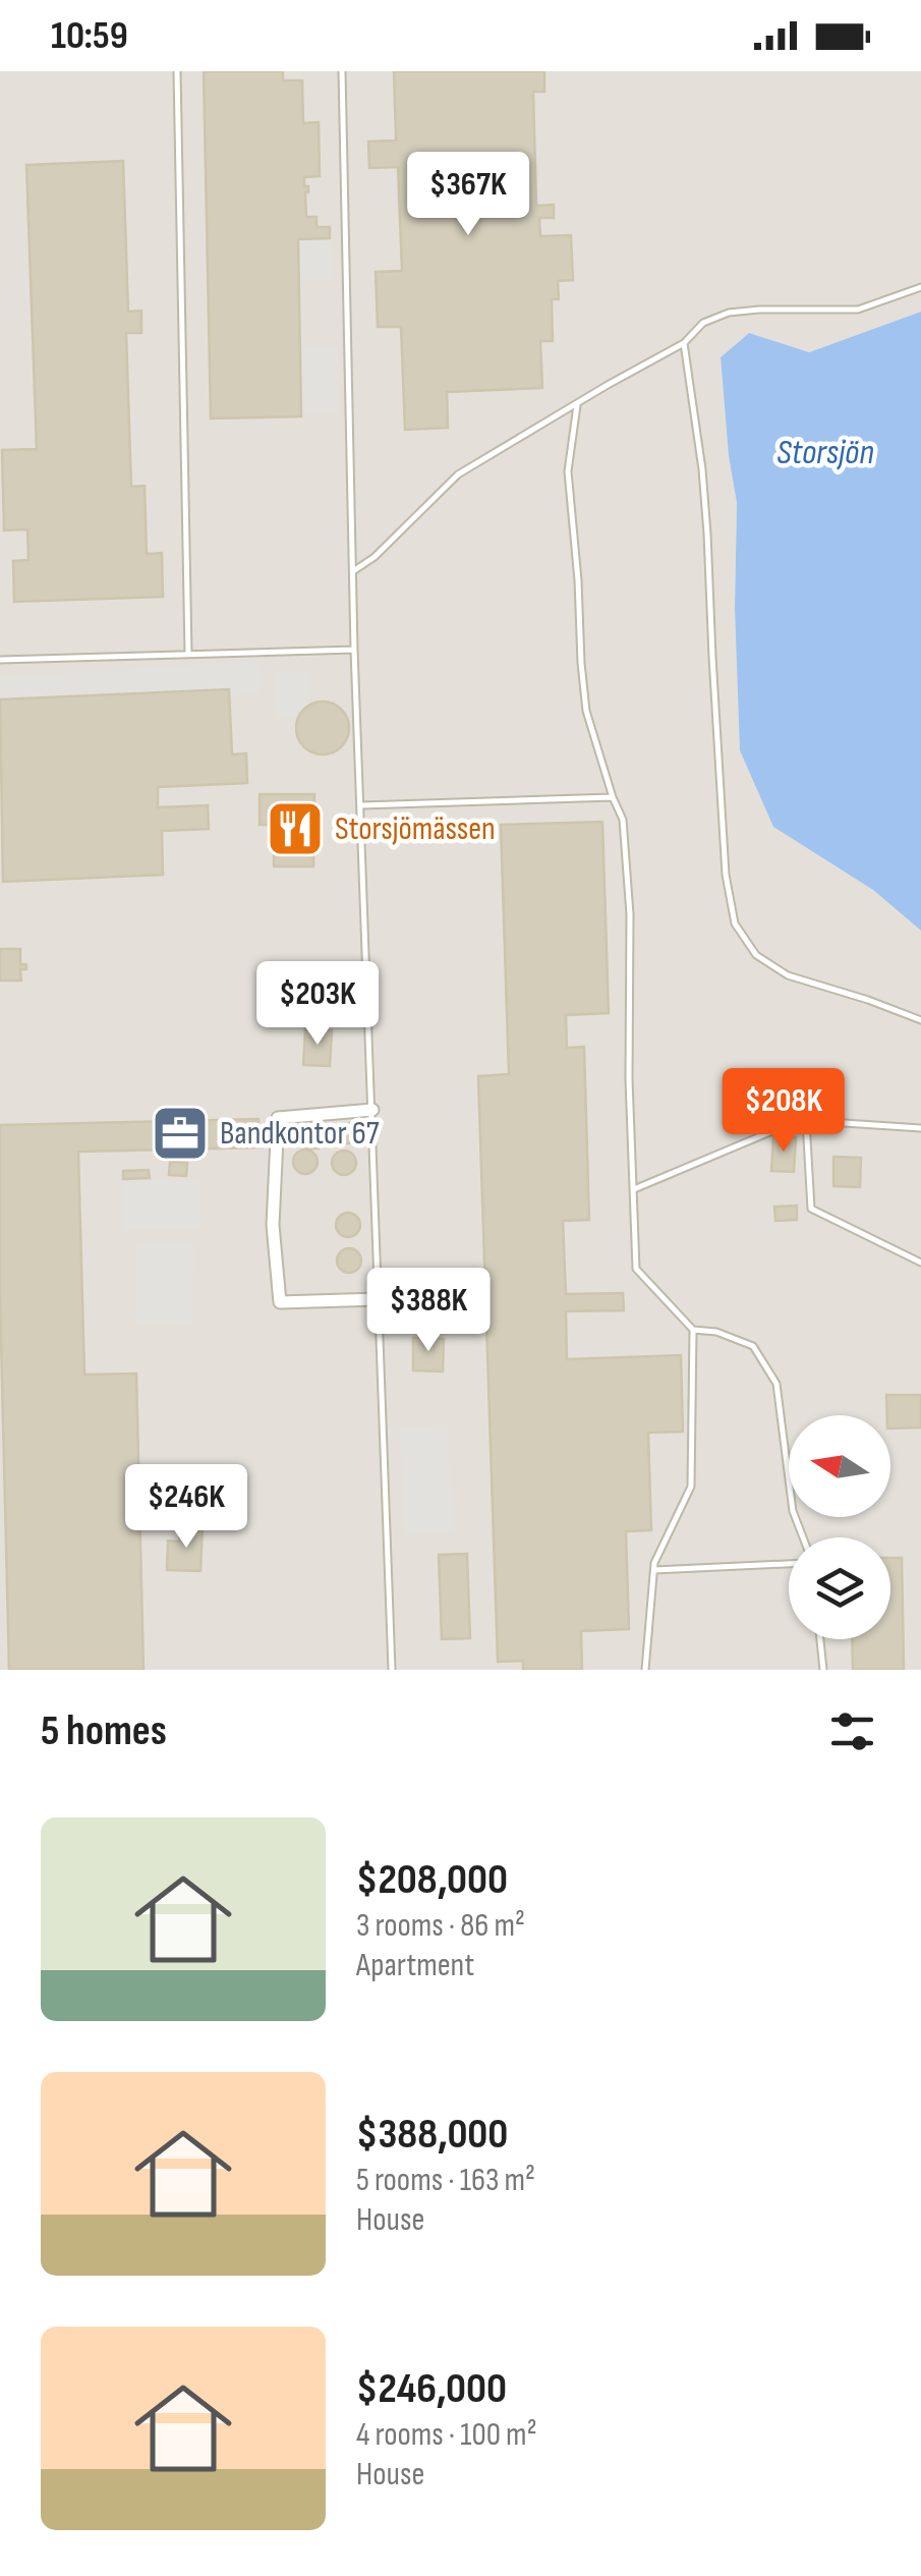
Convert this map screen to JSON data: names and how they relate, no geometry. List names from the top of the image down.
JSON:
{
  "water": ["Storsjön"],
  "places": {
    "restaurant": ["Storsjömässen"],
    "office": ["Bandkontor 67"]
  },
  "north": "left",
  "page": {
    "status": "10:59",
    "price": [
      "$367K",
      "$203K",
      "$208K",
      "$388K",
      "$246K"
    ],
    "heading": "5 homes",
    "list": [
      {
        "name": "$208,000",
        "note": "3 rooms · 86 m² · Apartment"
      },
      {
        "name": "$388,000",
        "note": "5 rooms · 163 m² · House"
      },
      {
        "name": "$246,000",
        "note": "4 rooms · 100 m² · House"
      }
    ]
  }
}
